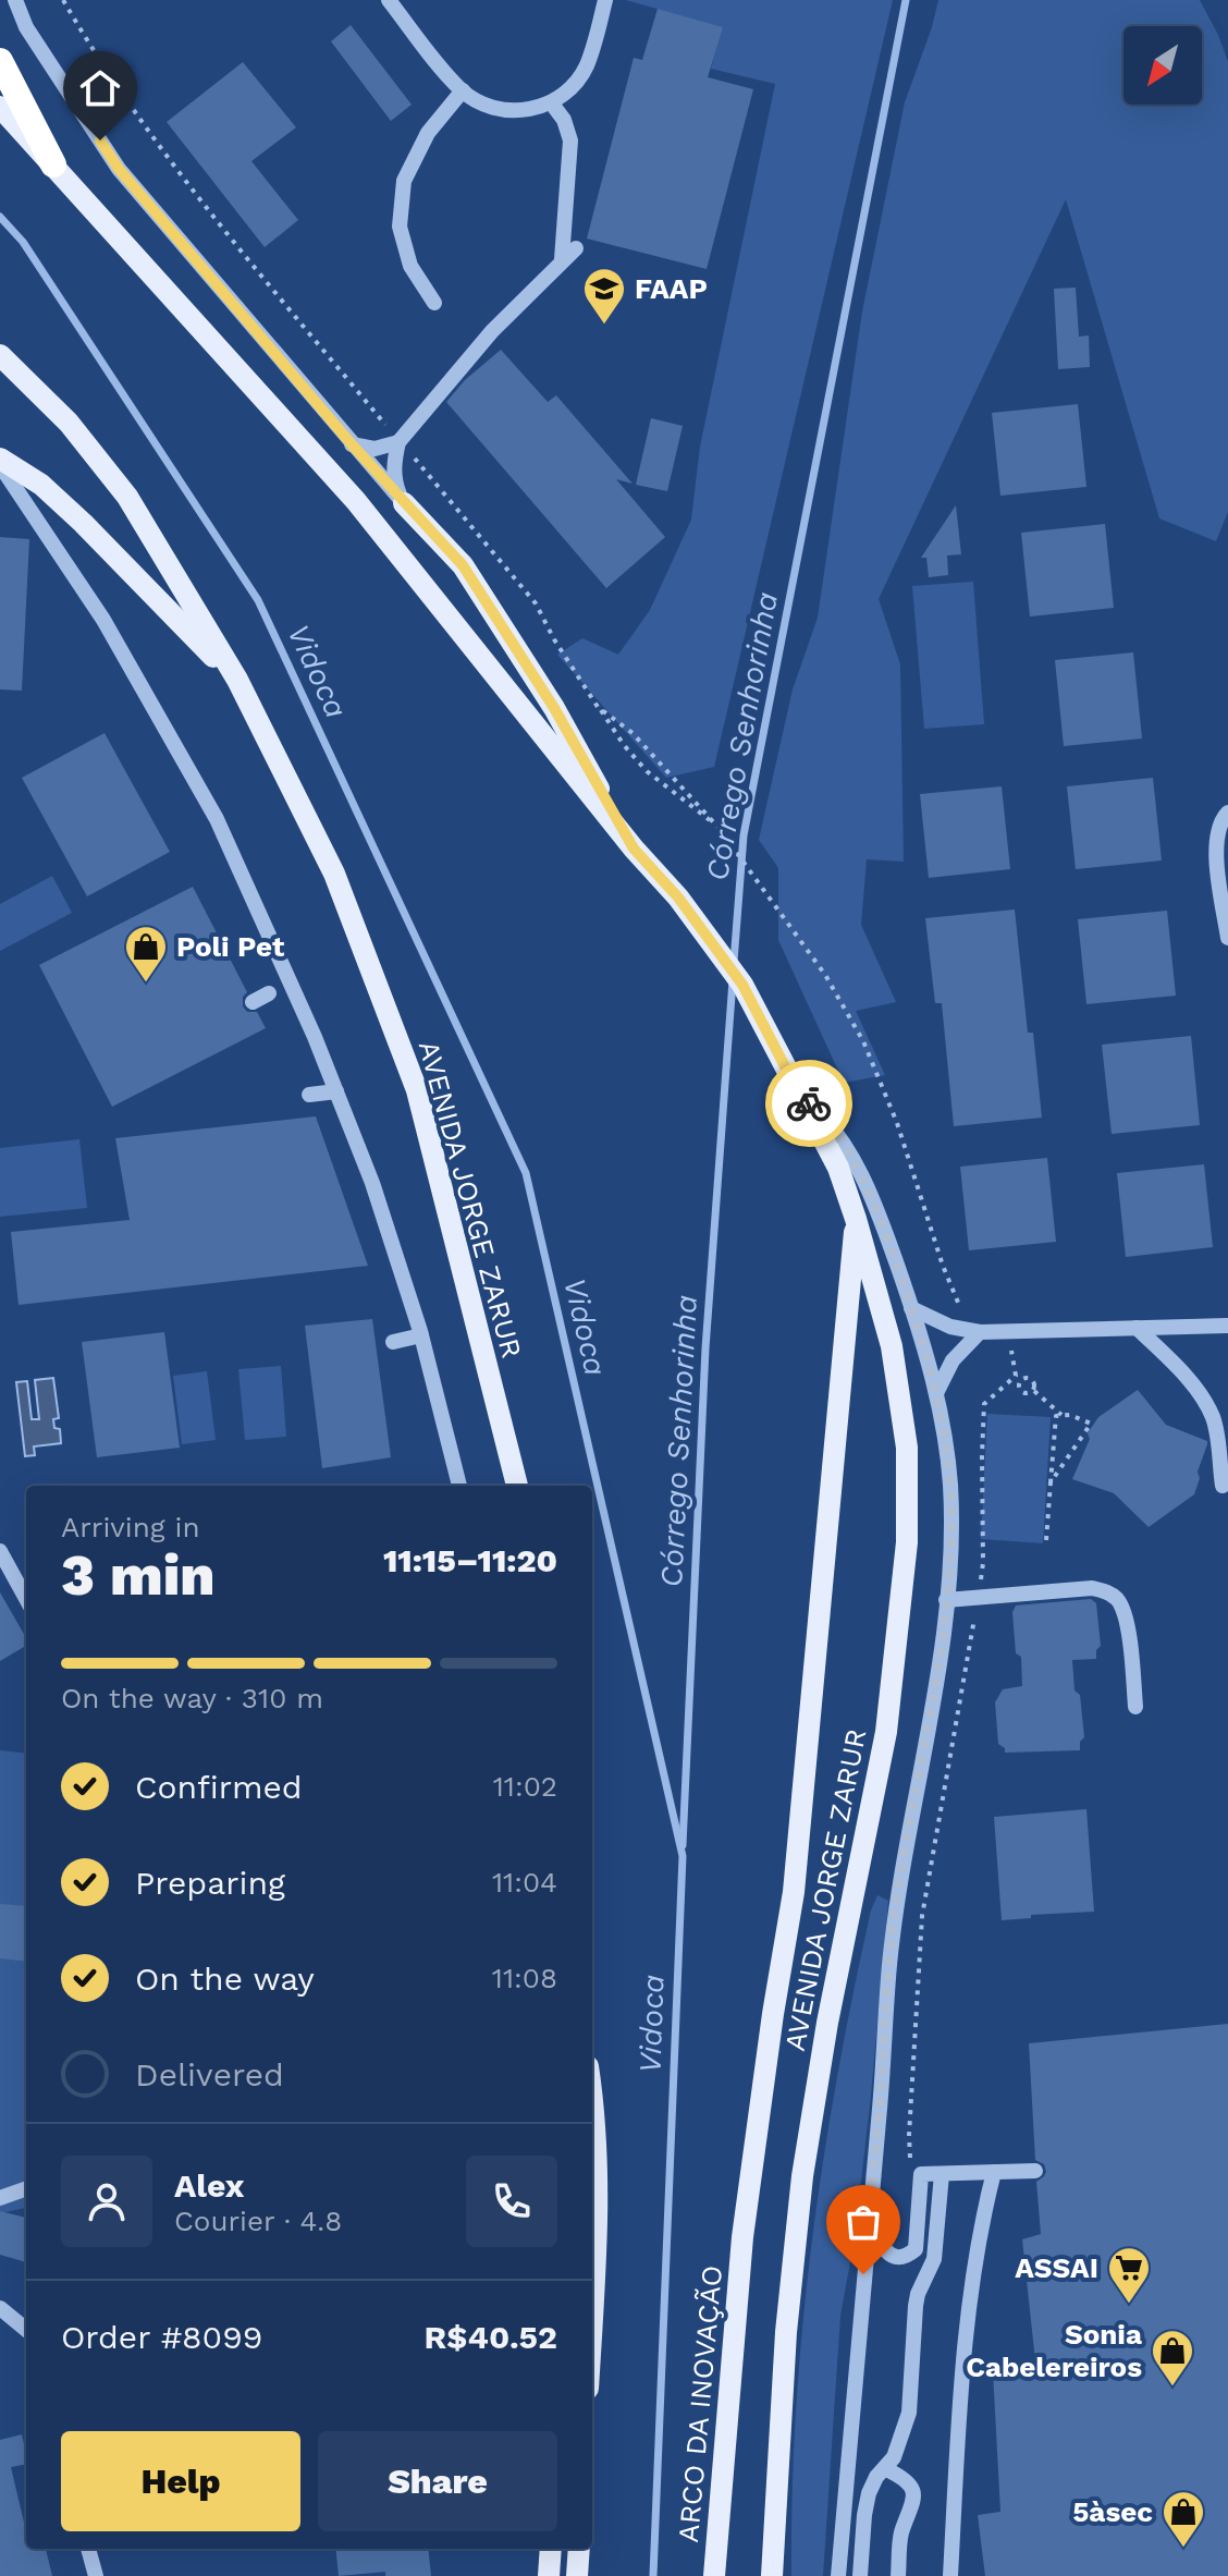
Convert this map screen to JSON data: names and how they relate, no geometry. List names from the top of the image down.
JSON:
{
  "streets": {
    "main road": ["AVENIDA JORGE ZARUR", "ARCO DA INOVAÇÃO"]
  },
  "crossings": [
    ["AVENIDA JORGE ZARUR", "ARCO DA INOVAÇÃO"]
  ],
  "water": ["Vidoca", "Córrego Senhorinha"],
  "places": {
    "school or university": ["FAAP"],
    "shop": ["Poli Pet", "Sonia Cabelereiros", "5àsec"],
    "supermarket": ["ASSAI"]
  },
  "north": "bottom left",
  "page": {
    "heading": ["3 min", "Arriving in", "11:15–11:20"],
    "panel": [
      "Alex",
      "Courier · 4.8",
      "Order #8099",
      "R$40.52"
    ],
    "bar": "On the way · 310 m",
    "list": [
      ["Confirmed", "11:02"],
      ["Preparing", "11:04"],
      ["On the way", "11:08"],
      "Delivered"
    ],
    "buttons": ["Help", "Share"]
  }
}
